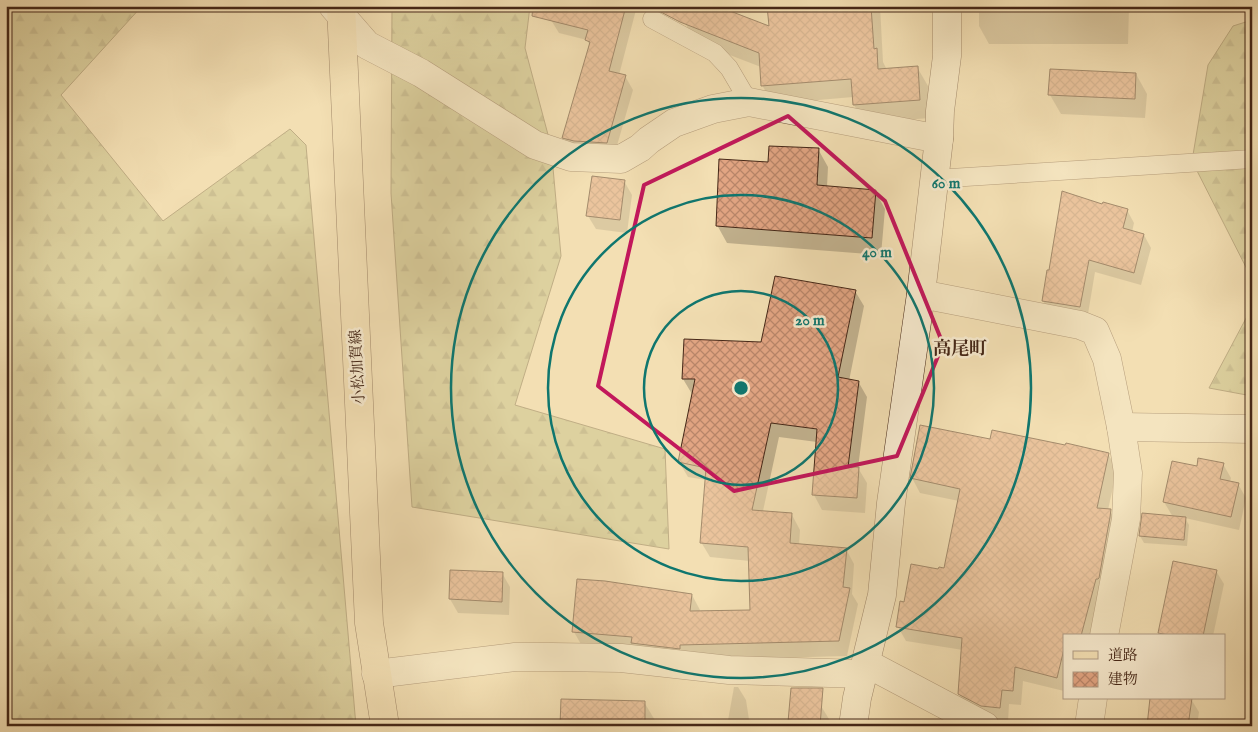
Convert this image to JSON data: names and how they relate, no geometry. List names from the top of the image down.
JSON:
{
  "streets": {
    "main road": ["小松加賀線"]
  },
  "districts": ["高尾町"],
  "legend": ["道路", "建物"],
  "rings": ["60 m", "40 m", "20 m"]
}
